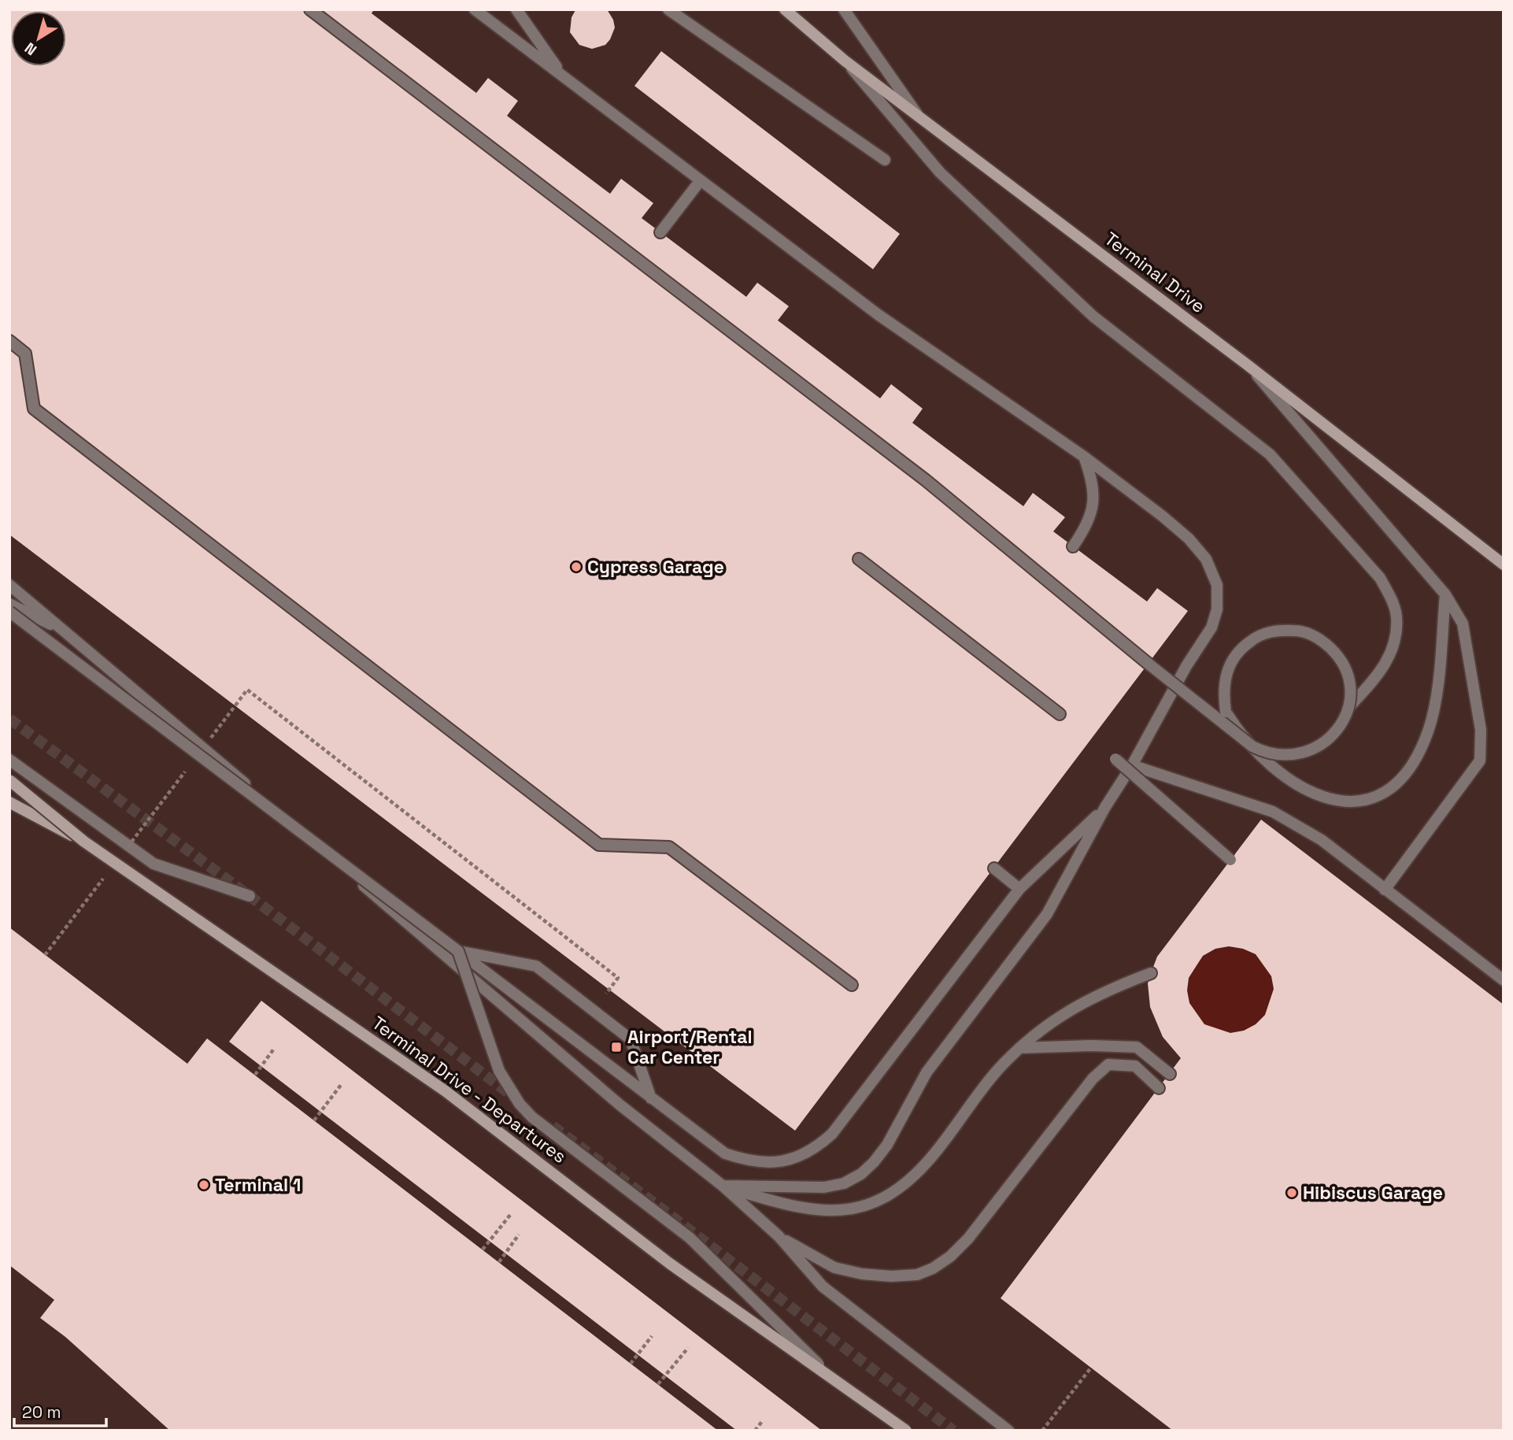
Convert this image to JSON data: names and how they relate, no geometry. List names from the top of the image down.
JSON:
{
  "streets": {
    "street": ["Terminal Drive", "Terminal Drive - Departures"]
  },
  "places": {
    "other": ["Cypress Garage", "Terminal 1", "Hibiscus Garage"],
    "transit": ["Airport/Rental Car Center"]
  },
  "scale_bar": "20 m",
  "north": "bottom left"
}
